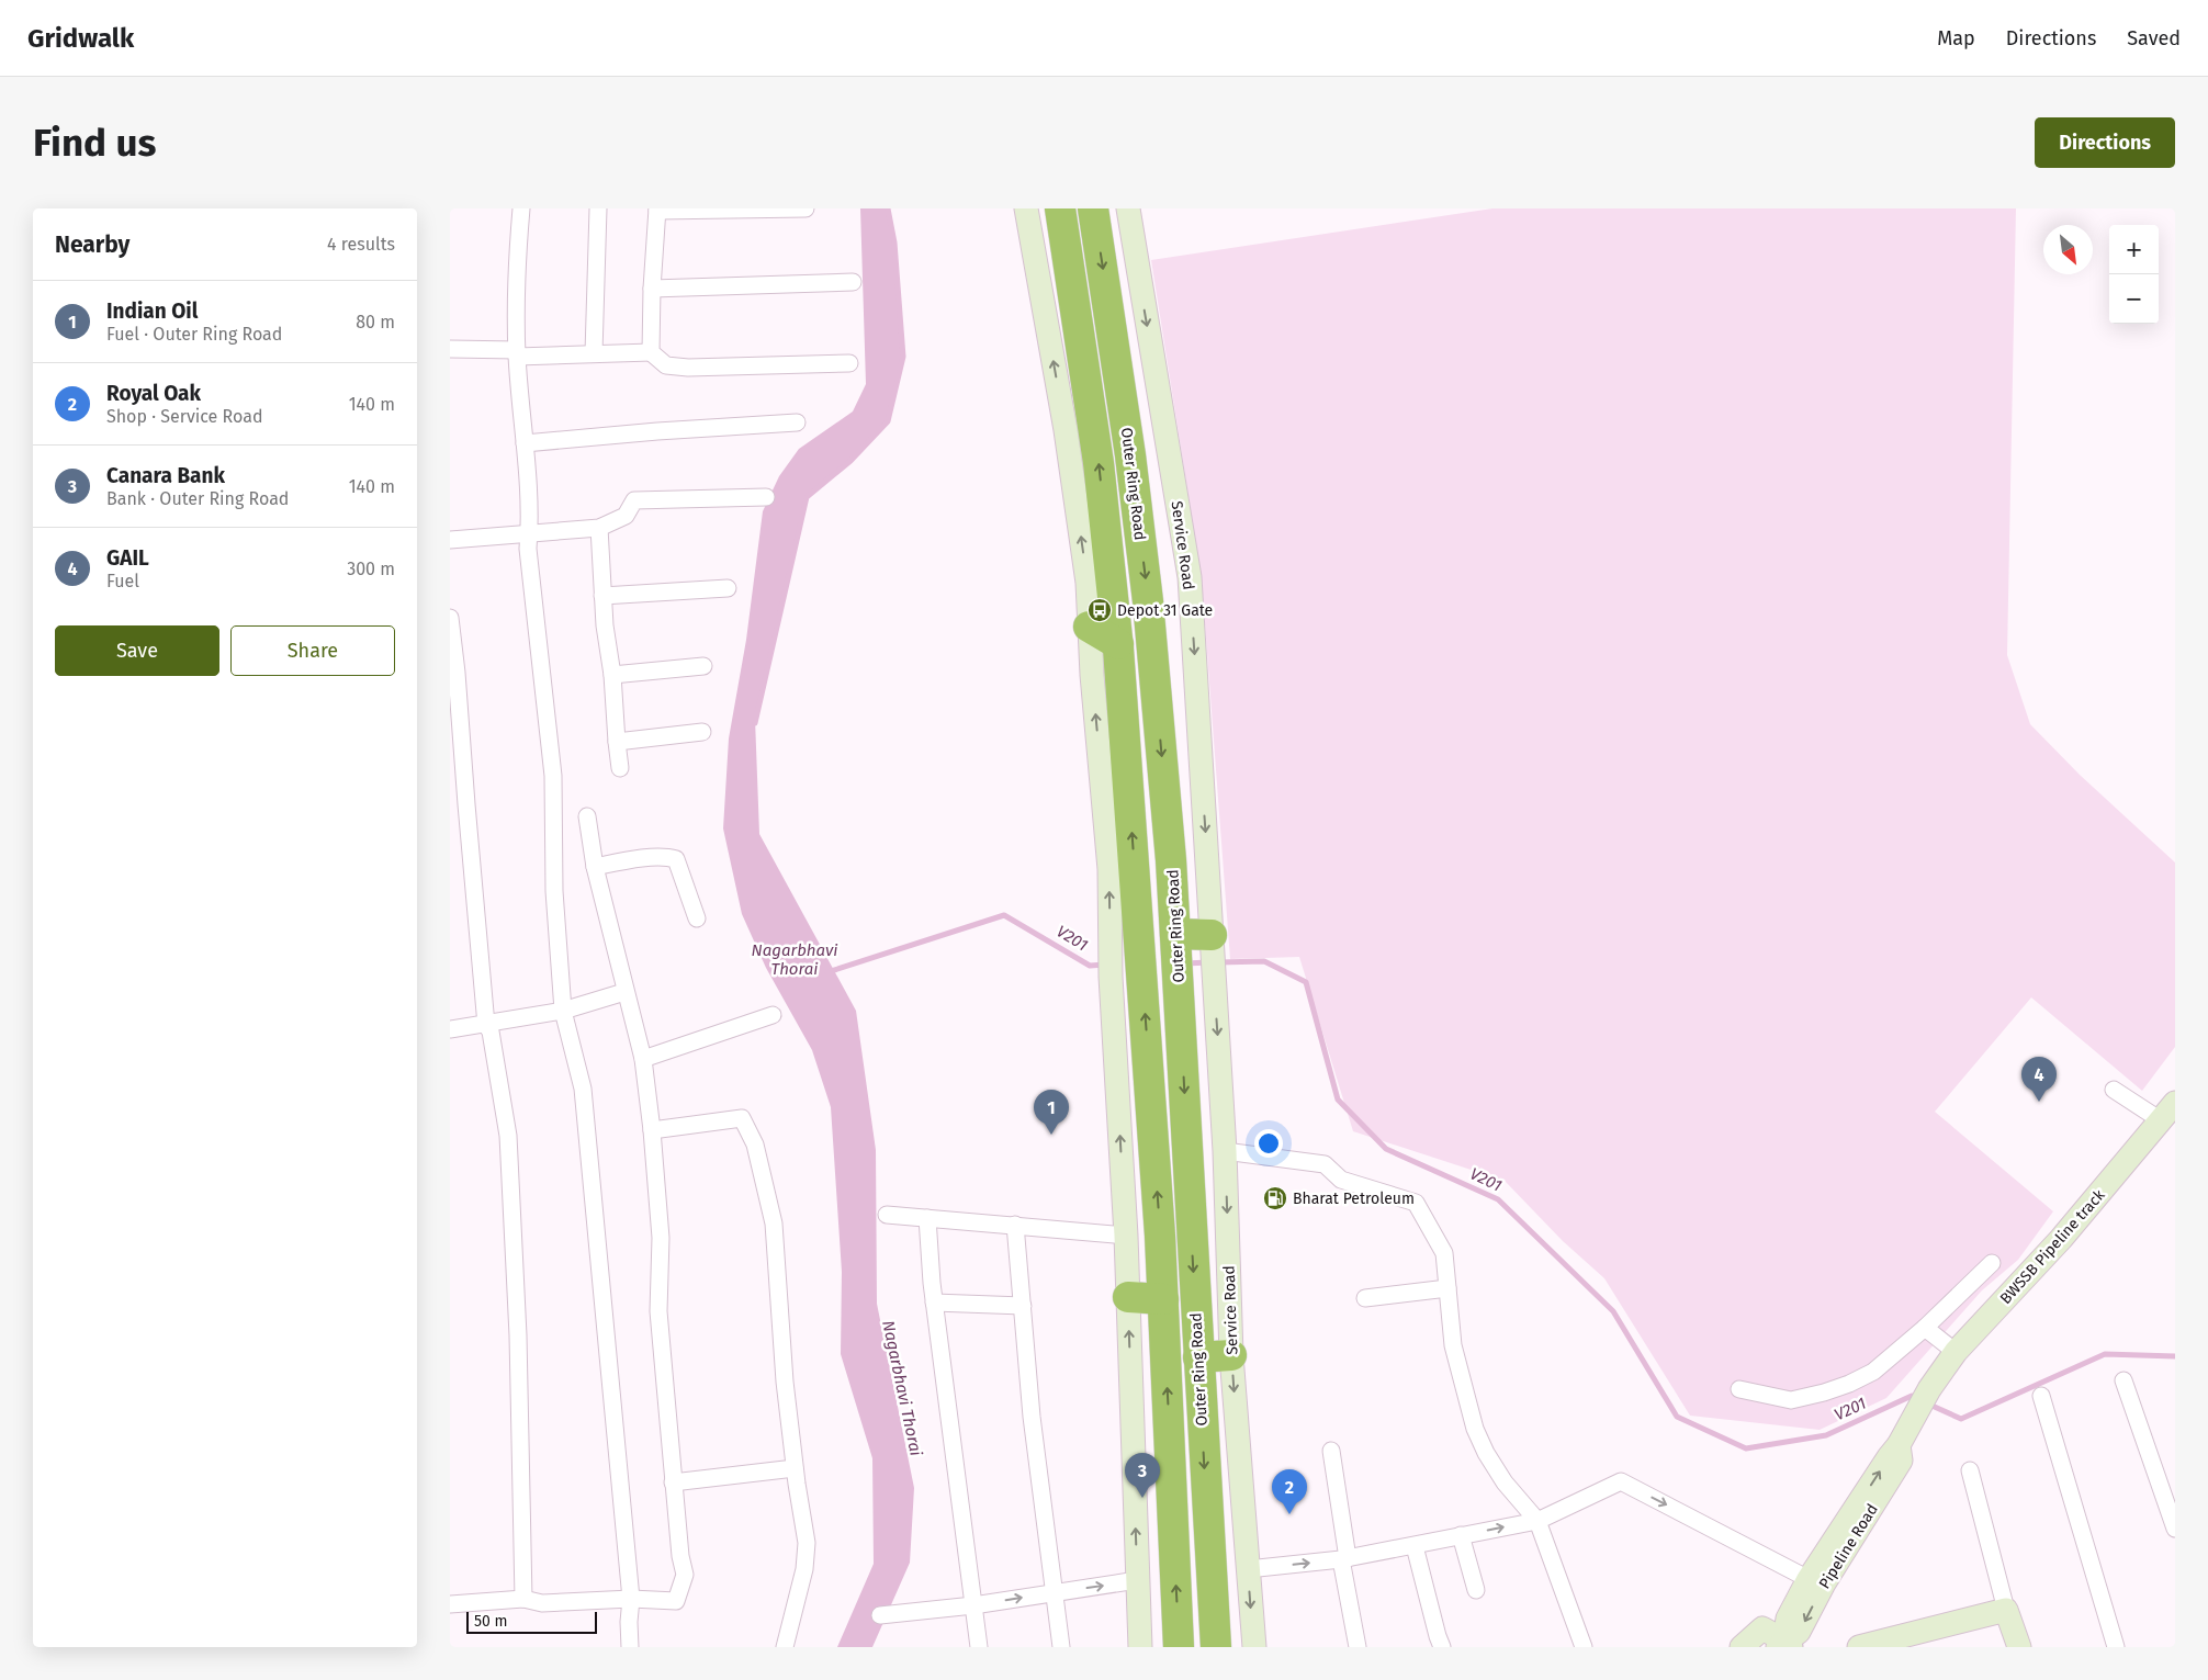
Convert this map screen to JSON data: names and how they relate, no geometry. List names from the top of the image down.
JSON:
{
  "streets": {
    "highway": ["Outer Ring Road"],
    "street": ["Service Road", "BWSSB Pipeline track", "Pipeline Road"]
  },
  "crossings": [
    ["BWSSB Pipeline track", "Pipeline Road"]
  ],
  "water": ["V201", "Nagarbhavi Thorai"],
  "places": {
    "bus stop": ["Depot 31 Gate"],
    "fuel station": ["Bharat Petroleum"]
  },
  "scale_bar": "50 m",
  "north": "bottom right",
  "page": {
    "header": "Gridwalk",
    "nav": ["Map", "Directions", "Saved"],
    "buttons": [
      "Directions",
      ["Save", "Share"]
    ],
    "title": "Find us",
    "heading": ["Nearby", "4 results"],
    "map_buttons": ["+", "−"],
    "list": [
      {
        "mark": "1",
        "name": "Indian Oil",
        "note": "Fuel · Outer Ring Road",
        "value": "80 m"
      },
      {
        "mark": "2",
        "name": "Royal Oak",
        "note": "Shop · Service Road",
        "value": "140 m"
      },
      {
        "mark": "3",
        "name": "Canara Bank",
        "note": "Bank · Outer Ring Road",
        "value": "140 m"
      },
      {
        "mark": "4",
        "name": "GAIL",
        "note": "Fuel",
        "value": "300 m"
      }
    ],
    "pins": [
      "4",
      "1",
      "3",
      "2"
    ],
    "scale": "50 m"
  }
}
